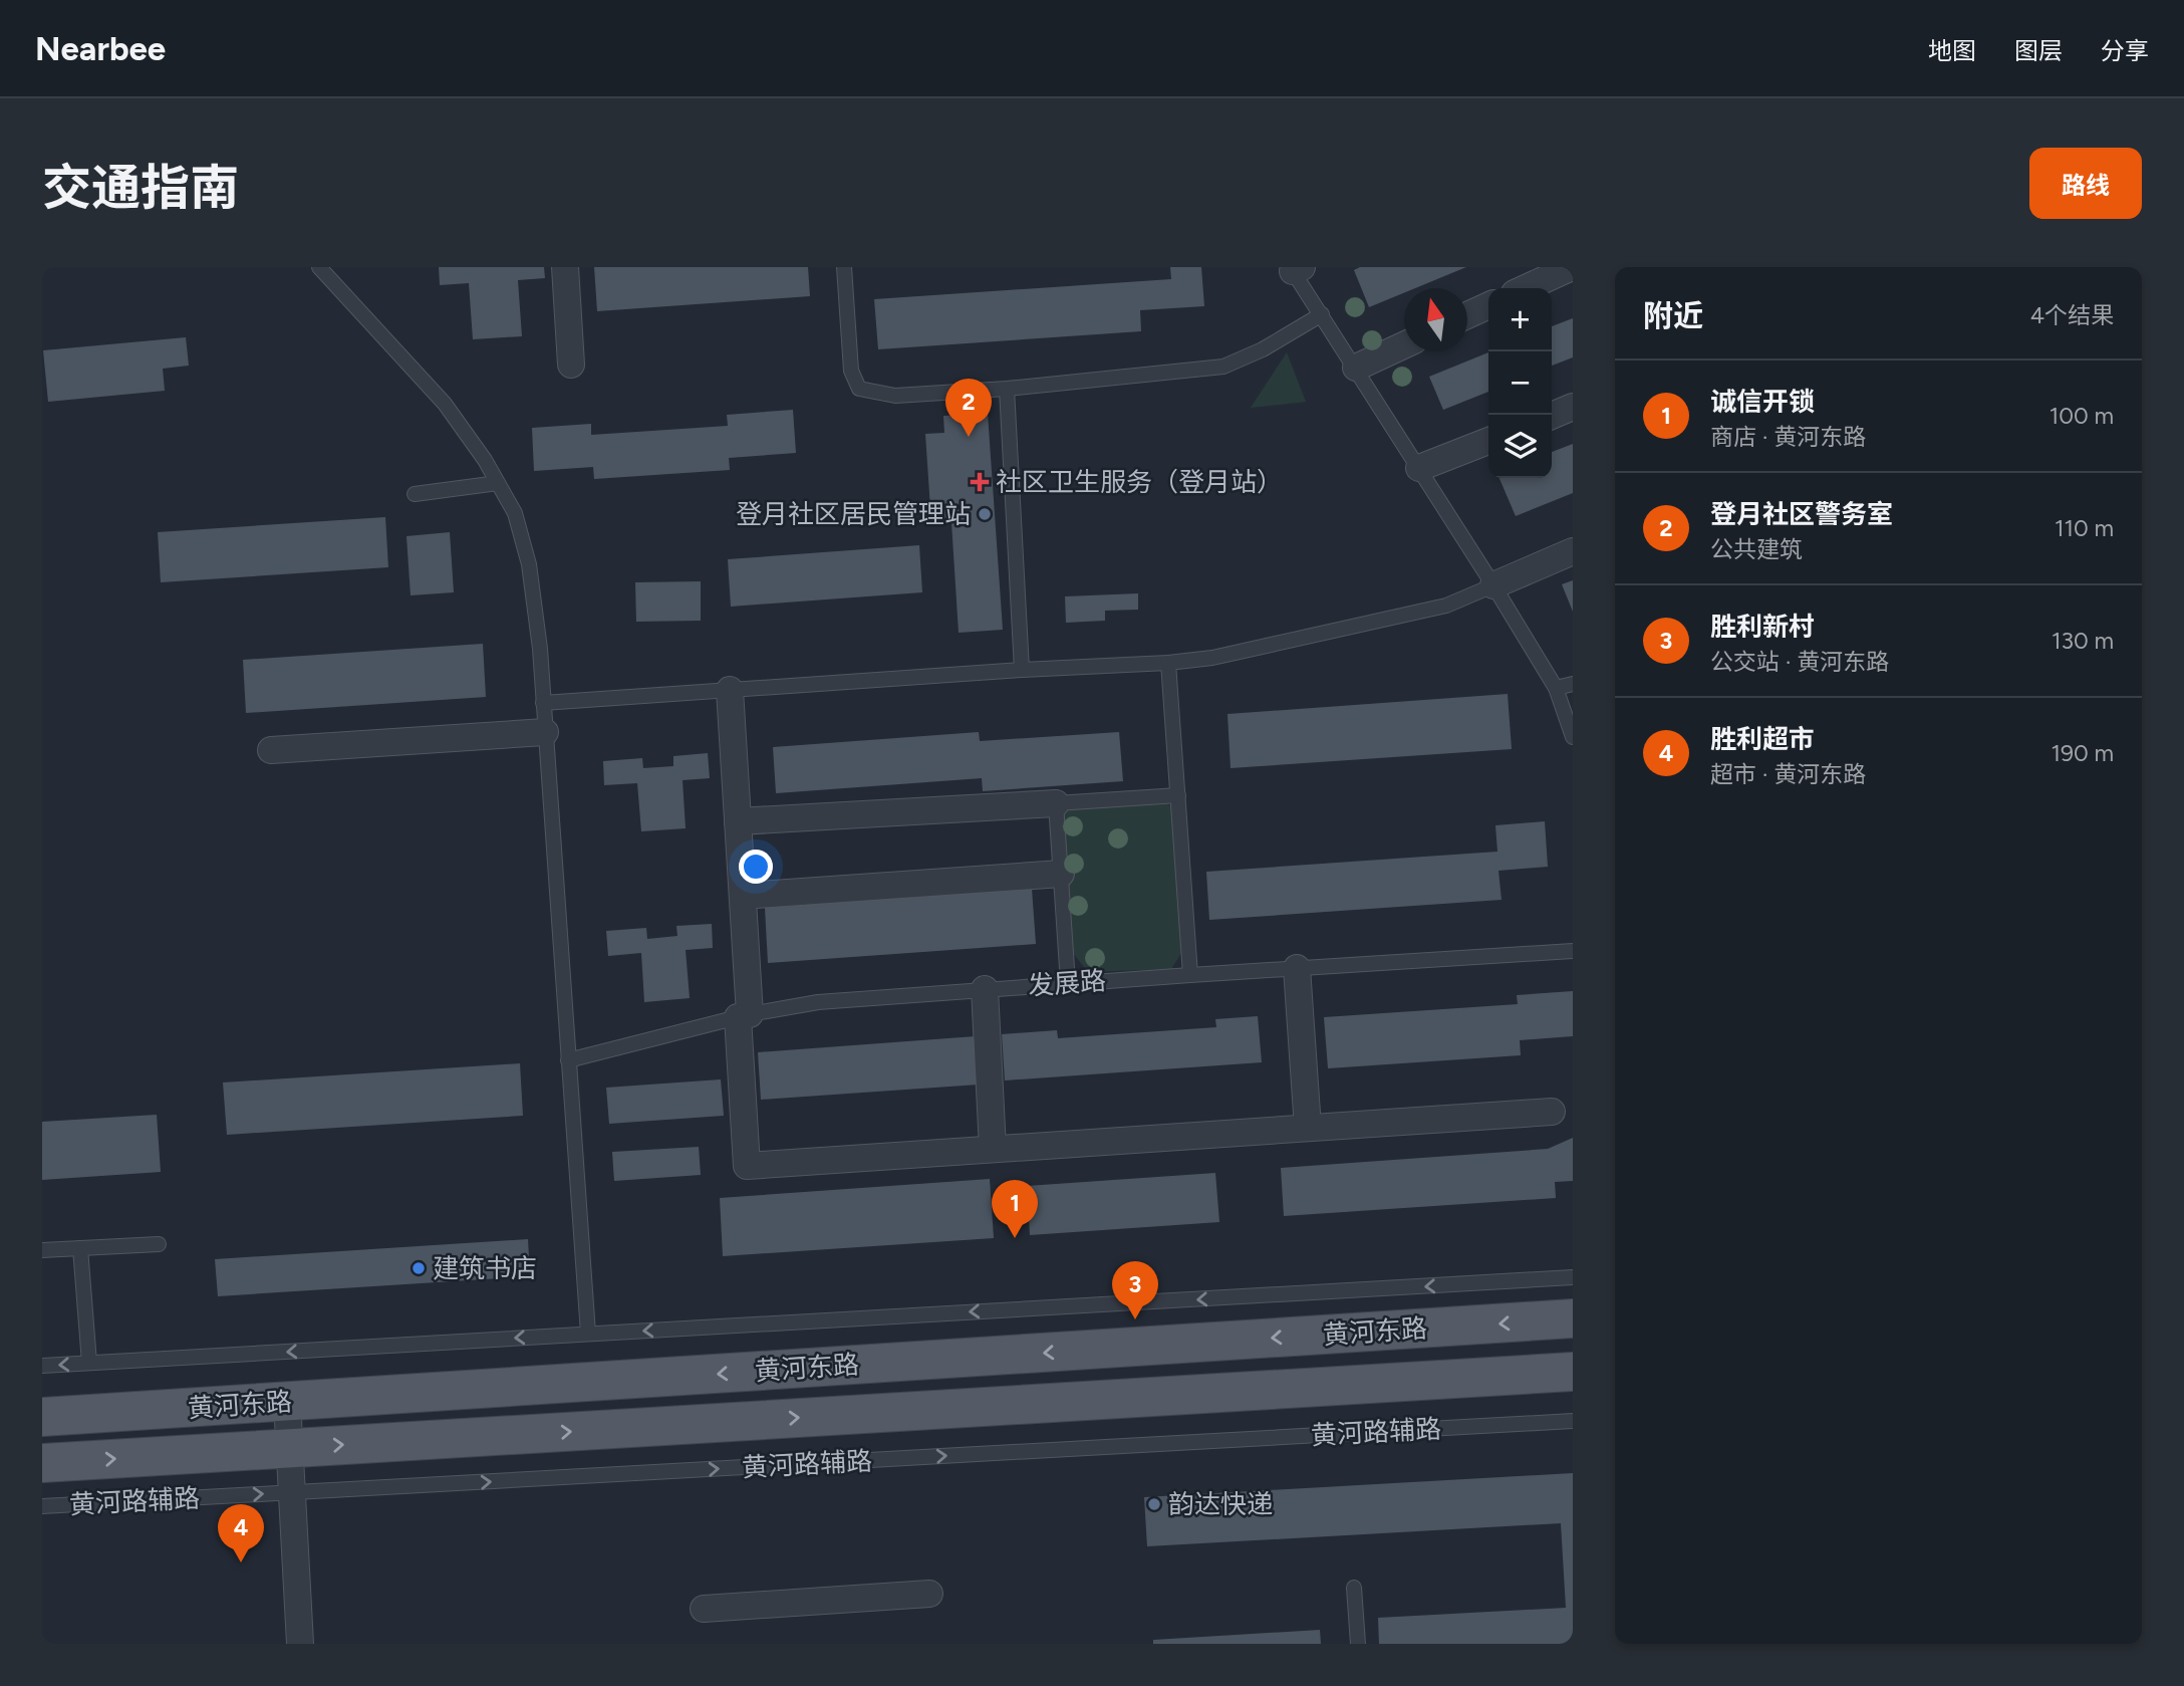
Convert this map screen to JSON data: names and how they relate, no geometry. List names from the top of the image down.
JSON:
{
  "streets": {
    "main road": ["黄河东路"],
    "lane": ["发展路", "黄河路辅路"]
  },
  "one_way": ["黄河路辅路"],
  "places": {
    "health": ["社区卫生服务（登月站）"],
    "other": ["登月社区居民管理站", "建筑书店", "韵达快递"]
  },
  "north": "top",
  "page": {
    "header": "Nearbee",
    "nav": ["地图", "图层", "分享"],
    "title": "交通指南",
    "buttons": "路线",
    "heading": ["附近", "4个结果"],
    "map_buttons": ["+", "−"],
    "list": [
      {
        "mark": "1",
        "name": "诚信开锁",
        "note": "商店 · 黄河东路",
        "value": "100 m"
      },
      {
        "mark": "2",
        "name": "登月社区警务室",
        "note": "公共建筑",
        "value": "110 m"
      },
      {
        "mark": "3",
        "name": "胜利新村",
        "note": "公交站 · 黄河东路",
        "value": "130 m"
      },
      {
        "mark": "4",
        "name": "胜利超市",
        "note": "超市 · 黄河东路",
        "value": "190 m"
      }
    ],
    "pins": [
      "2",
      "1",
      "3",
      "4"
    ]
  }
}
